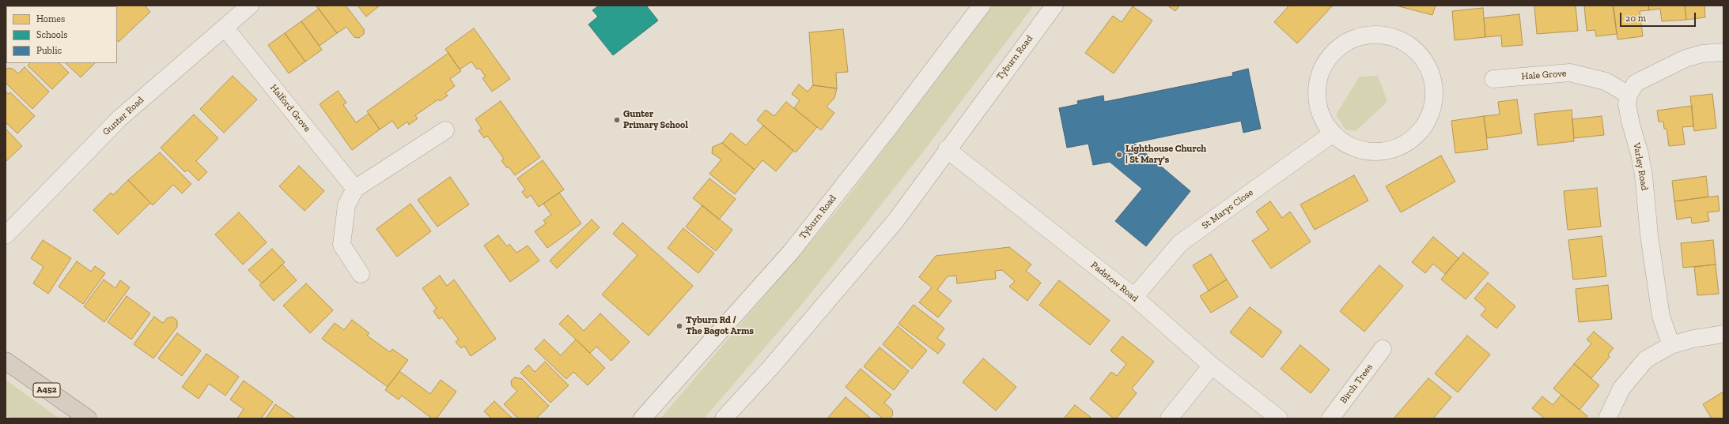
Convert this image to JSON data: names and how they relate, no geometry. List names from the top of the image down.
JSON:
{
  "streets": {
    "highway": ["A452"],
    "street": [
      "Tyburn Road",
      "Hale Grove",
      "Halford Grove",
      "Gunter Road",
      "Varley Road",
      "St Marys Close",
      "Padstow Road",
      "Birch Trees"
    ]
  },
  "crossings": [
    ["Tyburn Road", "Padstow Road"],
    ["Hale Grove", "Varley Road"],
    ["Halford Grove", "Gunter Road"],
    ["St Marys Close", "Padstow Road"]
  ],
  "places": ["Gunter Primary School", "Lighthouse Church | St Mary's", "Tyburn Rd / The Bagot Arms"],
  "legend": ["Homes", "Schools", "Public"],
  "scale_bar": "20 m"
}
